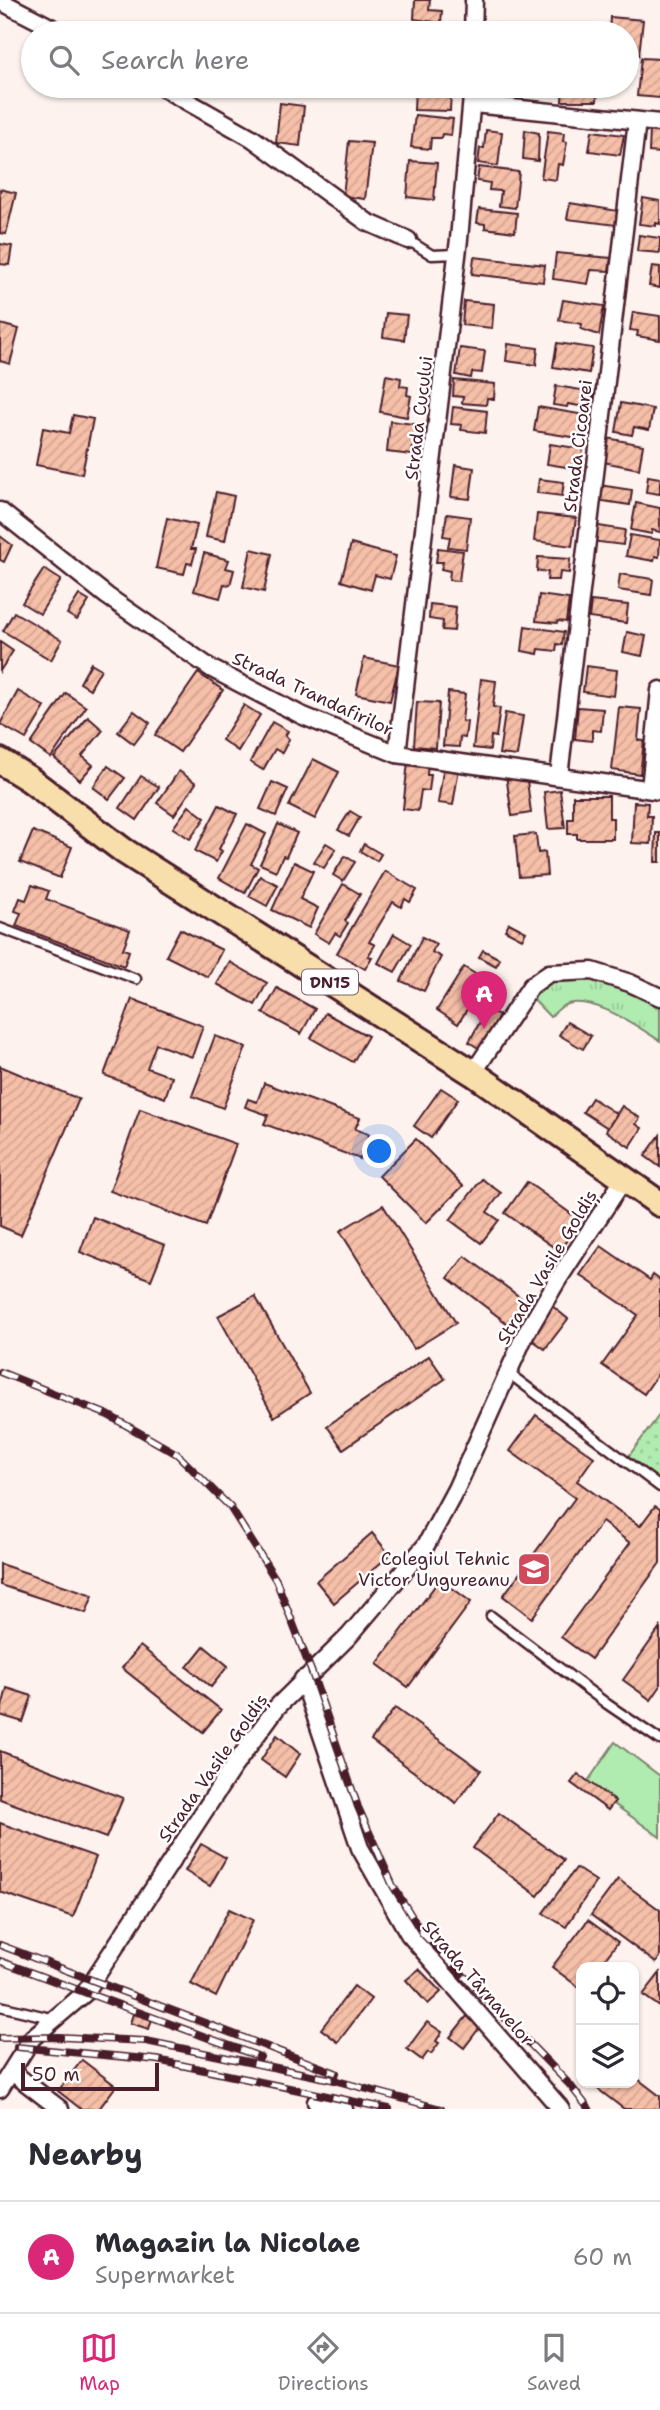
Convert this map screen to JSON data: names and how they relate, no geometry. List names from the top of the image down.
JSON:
{
  "streets": {
    "main road": ["DN15"],
    "street": [
      "Strada Cucului",
      "Strada Cicoarei",
      "Strada Trandafirilor",
      "Strada Vasile Goldiș",
      "Strada Târnavelor"
    ]
  },
  "crossings": [
    ["Strada Cucului", "Strada Trandafirilor"],
    ["Strada Cicoarei", "Strada Trandafirilor"],
    ["DN15", "Strada Vasile Goldiș"],
    ["Strada Vasile Goldiș", "Strada Târnavelor"]
  ],
  "places": {
    "school or university": ["Colegiul Tehnic Victor Ungureanu"]
  },
  "scale_bar": "50 m",
  "page": {
    "search": "Search here",
    "pins": "A",
    "scale": "50 m",
    "heading": "Nearby",
    "list": [
      {
        "mark": "A",
        "name": "Magazin la Nicolae",
        "note": "Supermarket",
        "value": "60 m"
      }
    ],
    "nav": ["Map", "Directions", "Saved"]
  }
}
